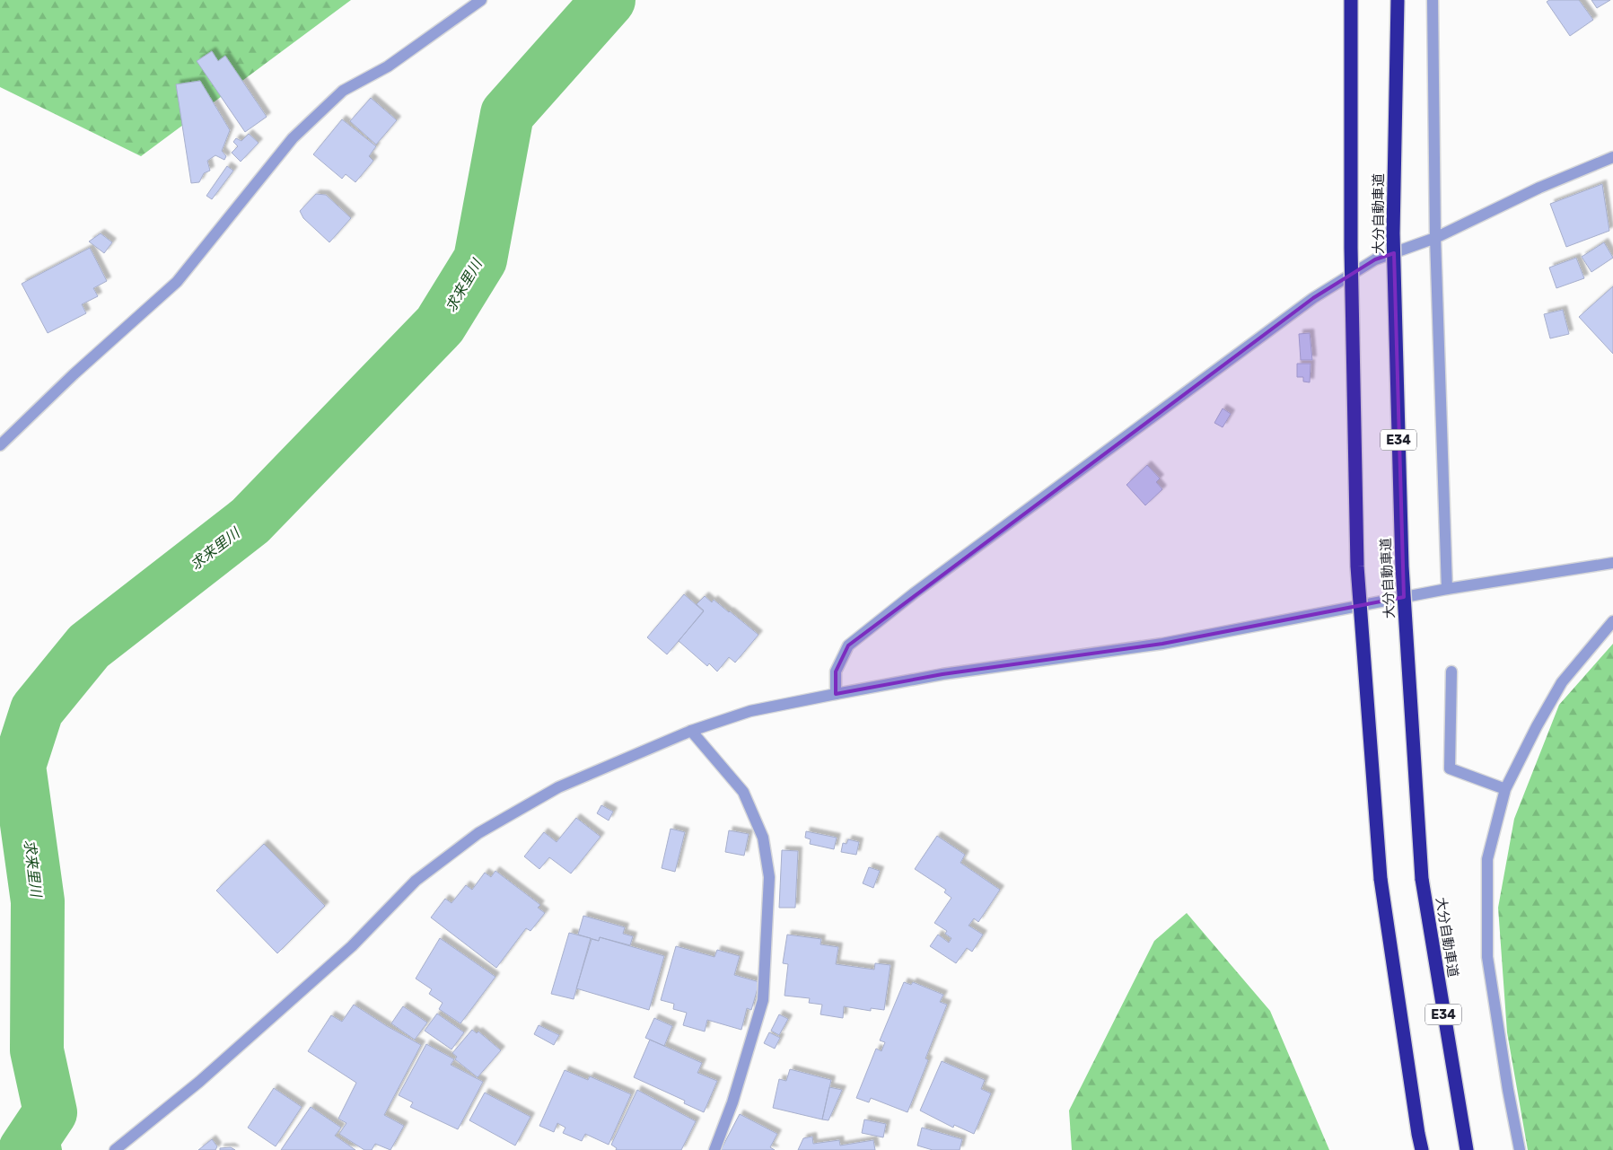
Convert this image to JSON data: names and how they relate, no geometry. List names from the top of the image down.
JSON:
{
  "streets": {
    "highway": ["大分自動車道", "E34"]
  },
  "water": ["求来里川"]
}
